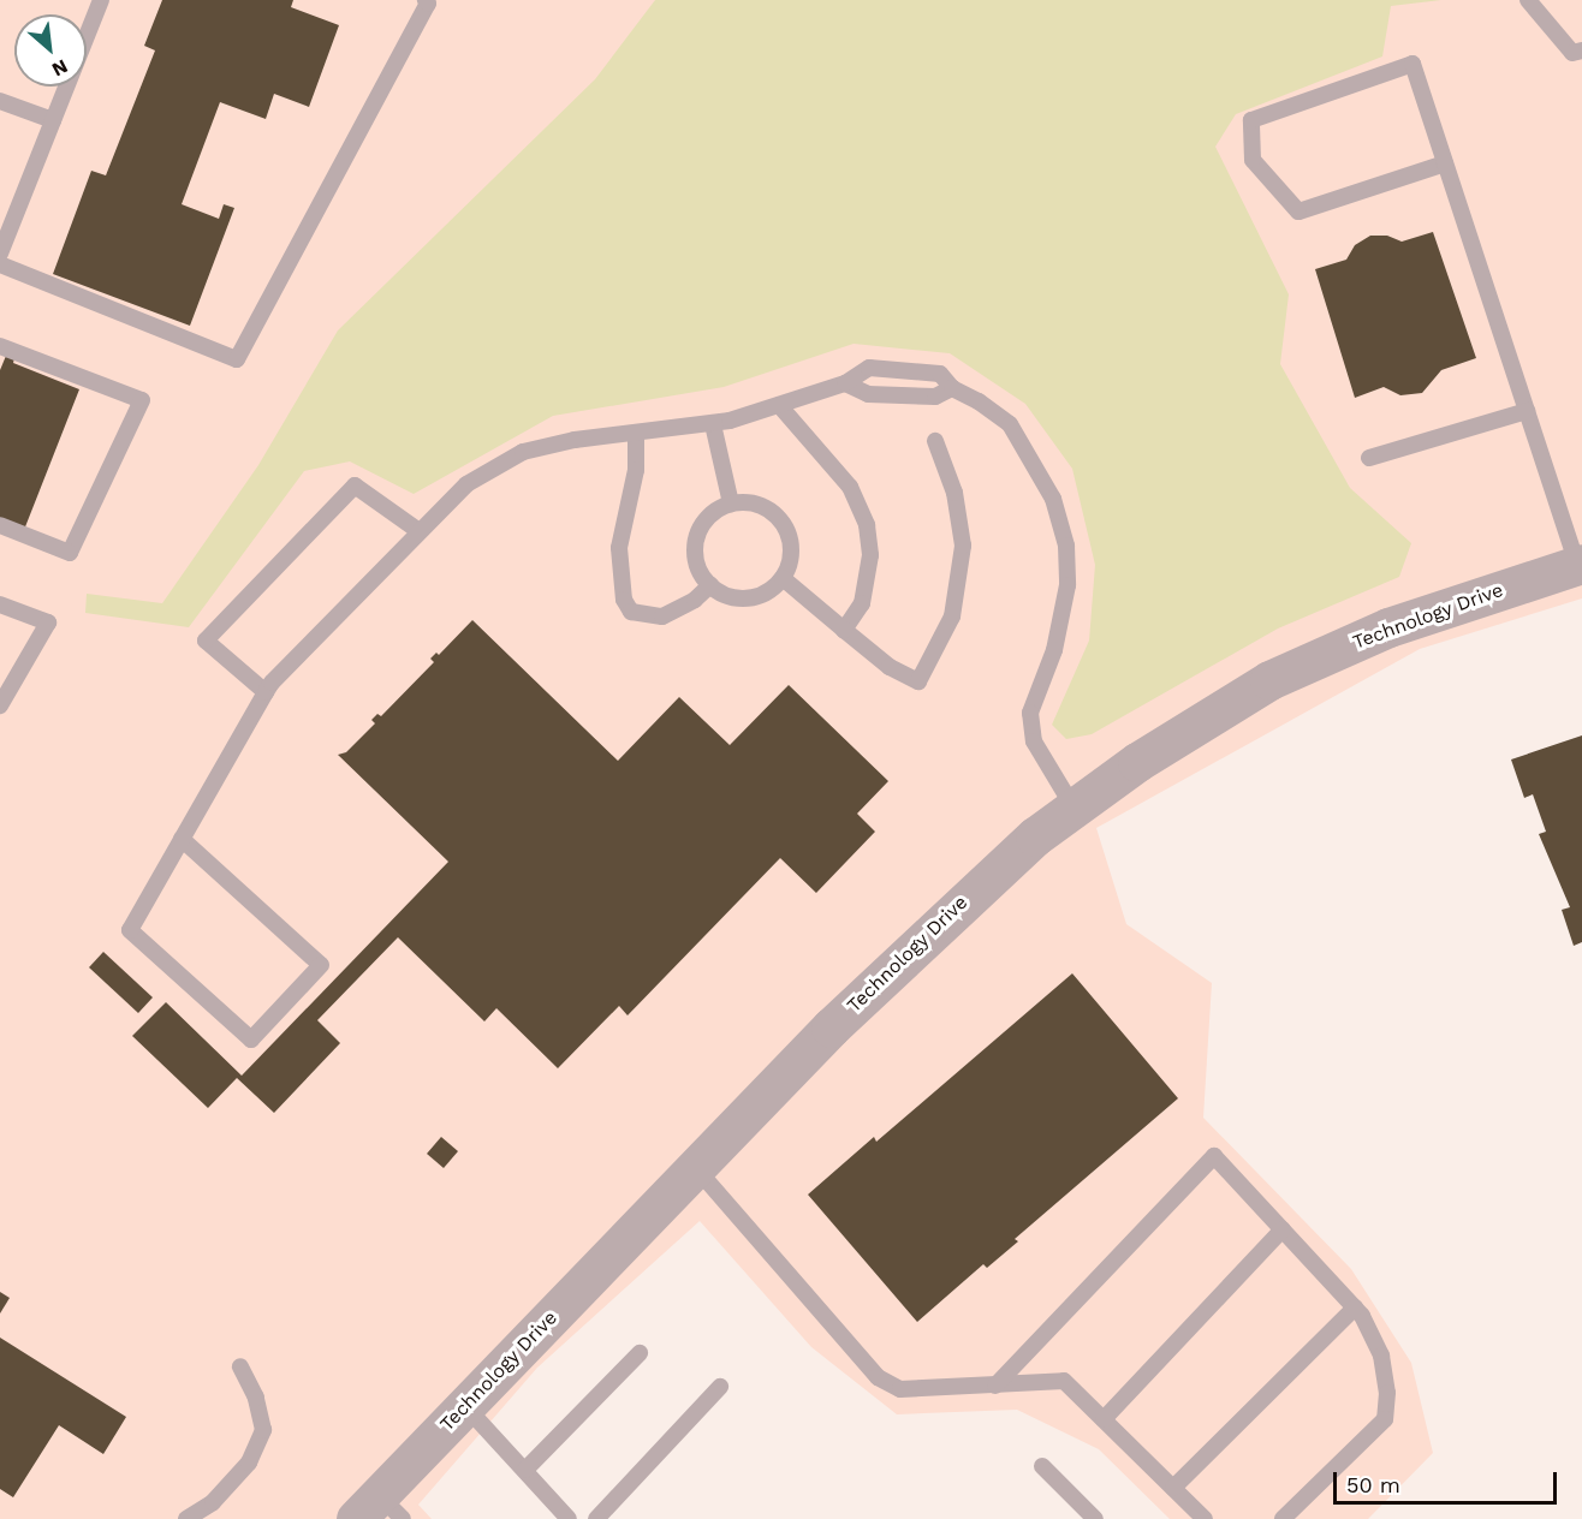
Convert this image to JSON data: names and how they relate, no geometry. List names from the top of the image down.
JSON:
{
  "streets": {
    "street": ["Technology Drive"]
  },
  "scale_bar": "50 m",
  "north": "bottom right"
}
